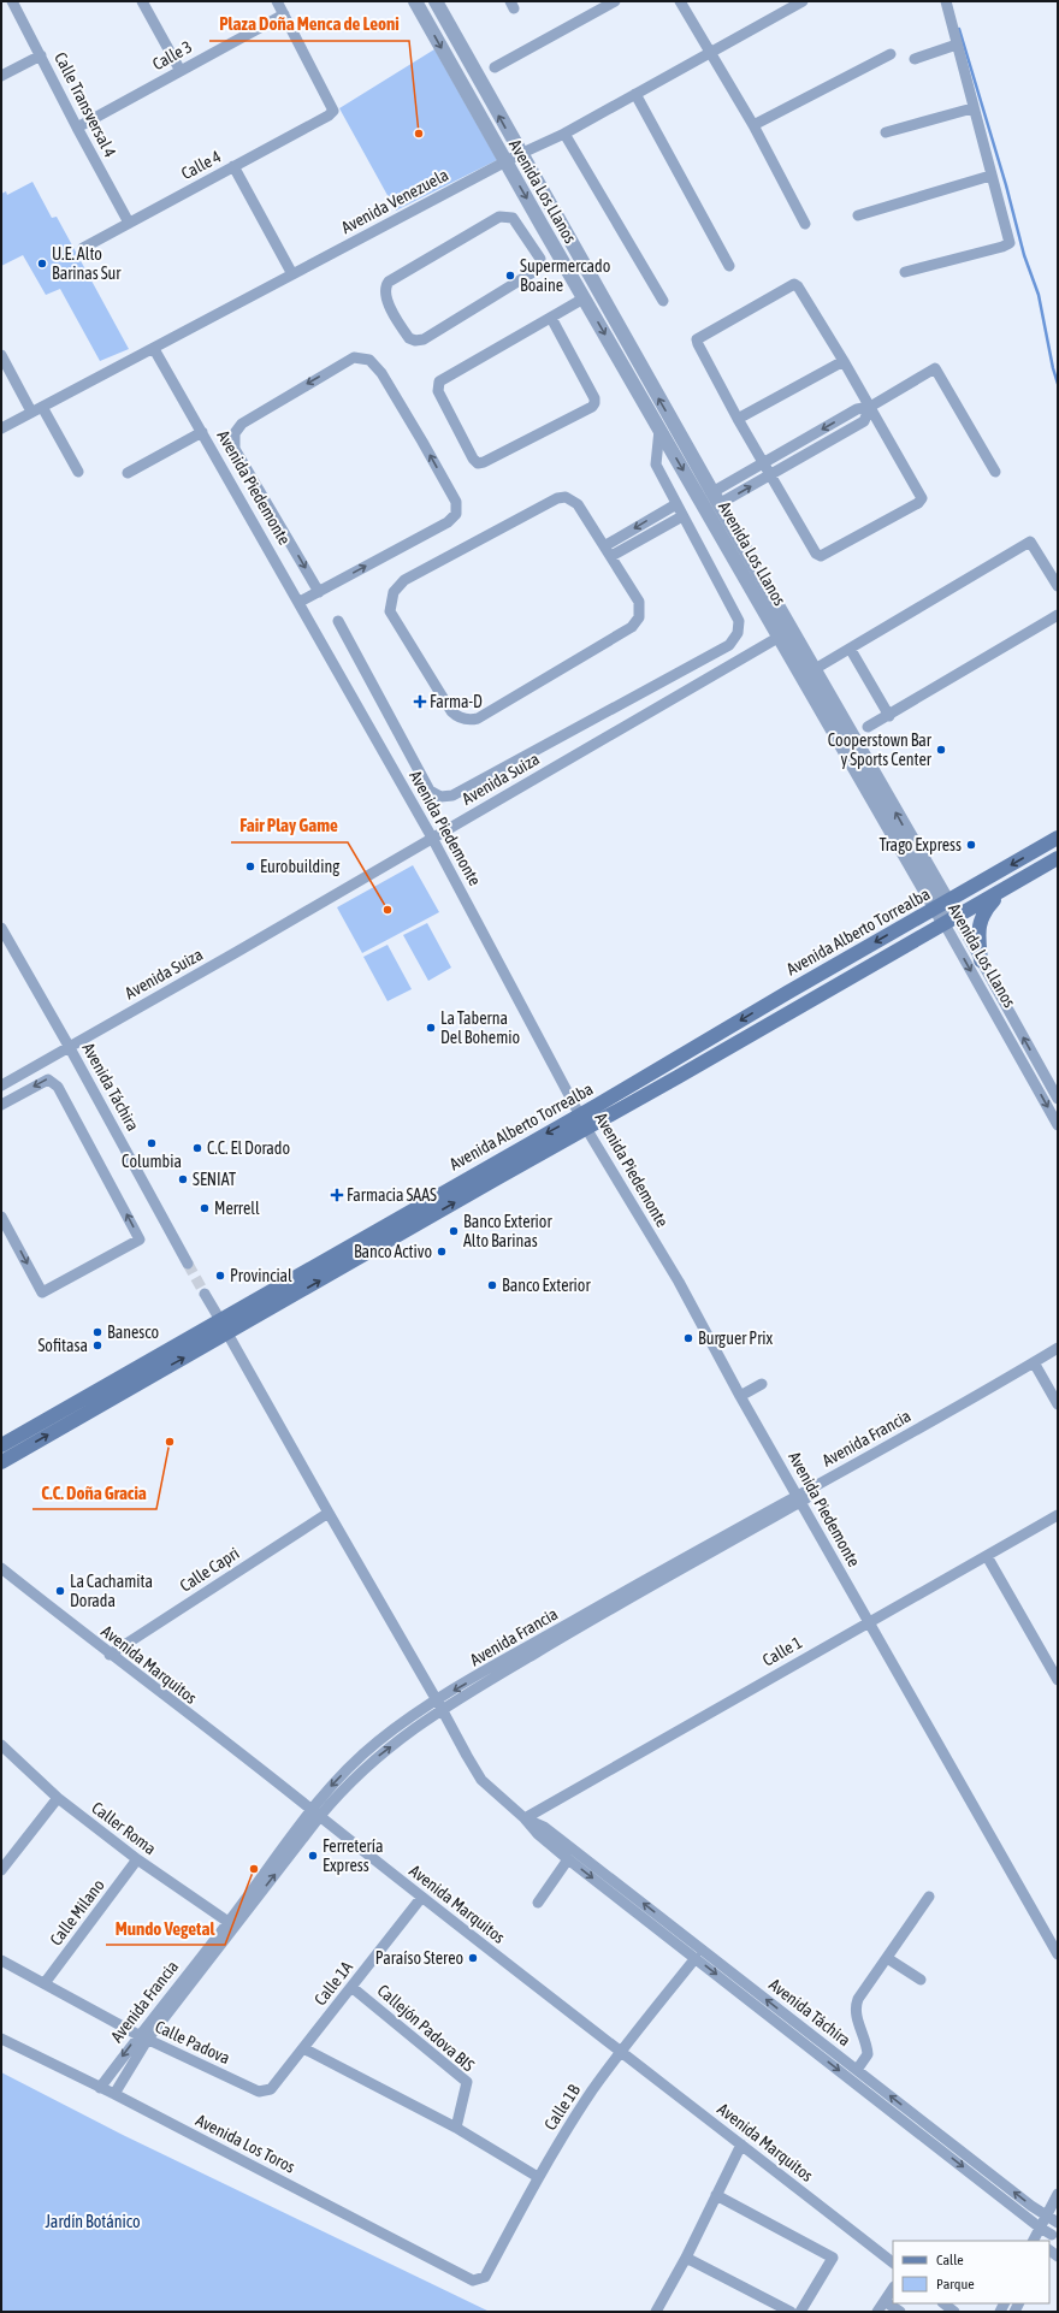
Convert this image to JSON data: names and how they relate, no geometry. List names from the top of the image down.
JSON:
{
  "streets": {
    "main road": ["Avenida Alberto Torrealba"],
    "street": [
      "Calle 3",
      "Calle Transversal 4",
      "Calle 4",
      "Avenida Los Llanos",
      "Avenida Venezuela",
      "Avenida Piedemonte",
      "Avenida Suiza",
      "Avenida Táchira",
      "Avenida Francia",
      "Calle Capri",
      "Calle 1",
      "Avenida Marquitos",
      "Caller Roma",
      "Calle Milano",
      "Calle 1A",
      "Callejón Padova BIS",
      "Calle Padova",
      "Calle 1B",
      "Avenida Los Toros"
    ]
  },
  "crossings": [
    ["Calle 3", "Calle Transversal 4"],
    ["Calle 3", "Calle 4"],
    ["Calle Transversal 4", "Calle 4"],
    ["Avenida Los Llanos", "Avenida Venezuela"],
    ["Avenida Los Llanos", "Avenida Suiza"],
    ["Avenida Los Llanos", "Avenida Alberto Torrealba"],
    ["Avenida Venezuela", "Avenida Piedemonte"],
    ["Avenida Piedemonte", "Avenida Suiza"],
    ["Avenida Piedemonte", "Avenida Alberto Torrealba"],
    ["Avenida Piedemonte", "Avenida Francia"],
    ["Avenida Piedemonte", "Calle 1"],
    ["Avenida Suiza", "Avenida Táchira"],
    ["Avenida Francia", "Avenida Marquitos"],
    ["Avenida Francia", "Caller Roma"],
    ["Avenida Francia", "Calle Padova"],
    ["Avenida Francia", "Avenida Los Toros"],
    ["Calle Capri", "Avenida Marquitos"],
    ["Avenida Marquitos", "Calle 1A"],
    ["Avenida Marquitos", "Calle 1B"],
    ["Caller Roma", "Calle Milano"],
    ["Calle Milano", "Calle Padova"],
    ["Calle 1A", "Callejón Padova BIS"],
    ["Calle 1A", "Calle Padova"],
    ["Calle 1B", "Avenida Los Toros"]
  ],
  "parks": ["Jardín Botánico"],
  "places": {
    "other": [
      "Plaza Doña Menca de Leoni",
      "U.E. Alto Barinas Sur",
      "Supermercado Boaine",
      "Cooperstown Bar y Sports Center",
      "Trago Express",
      "Eurobuilding",
      "Fair Play Game",
      "La Taberna Del Bohemio",
      "Columbia",
      "C.C. El Dorado",
      "SENIAT",
      "Merrell",
      "Banco Exterior Alto Barinas",
      "Banco Activo",
      "Provincial",
      "Banco Exterior",
      "Banesco",
      "Burguer Prix",
      "Sofitasa",
      "C.C. Doña Gracia",
      "La Cachamita Dorada",
      "Ferretería Express",
      "Mundo Vegetal",
      "Paraíso Stereo"
    ],
    "health": ["Farma-D", "Farmacia SAAS"]
  },
  "legend": ["Calle", "Parque"]
}
